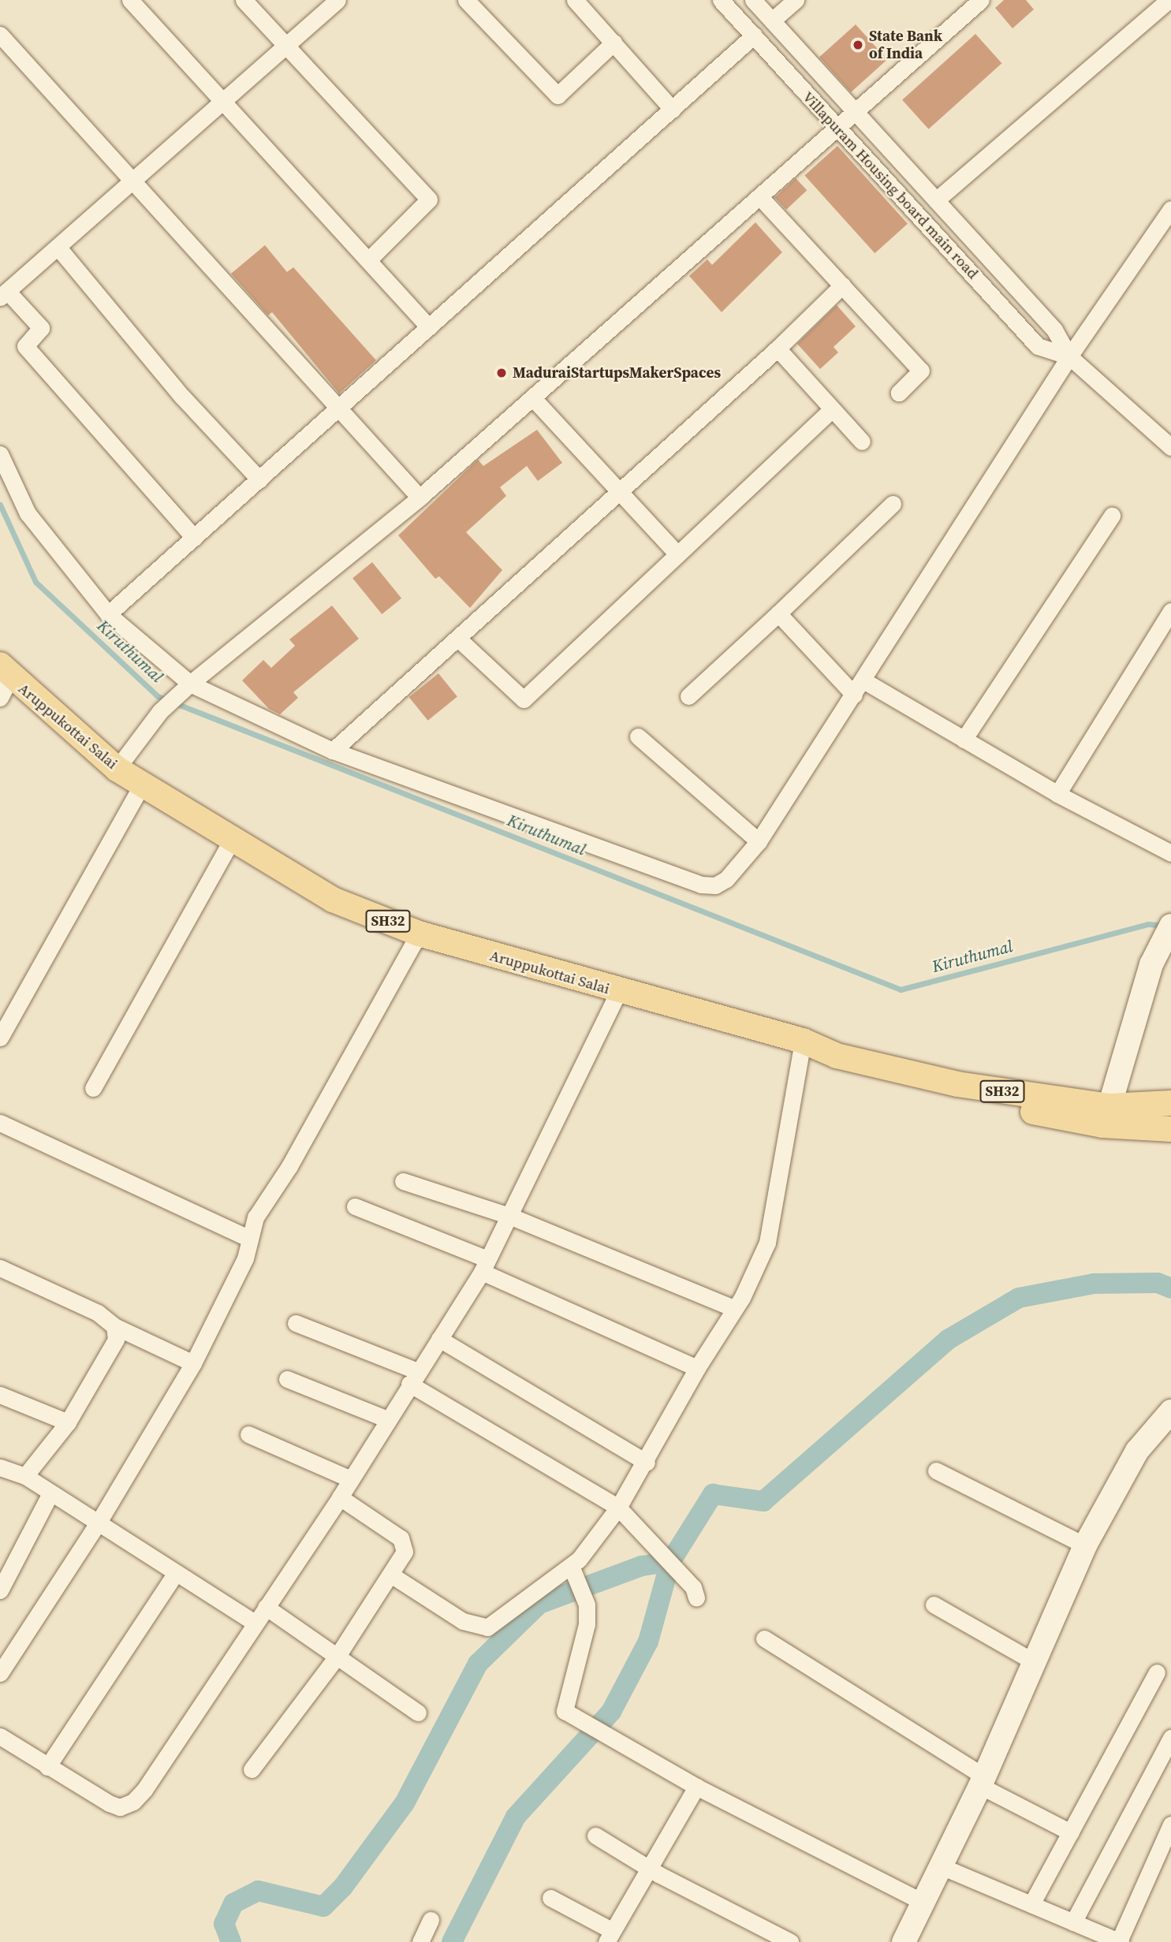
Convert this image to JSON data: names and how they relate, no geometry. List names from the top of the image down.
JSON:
{
  "streets": {
    "main road": ["Aruppukottai Salai", "SH32"],
    "street": ["Villapuram Housing board main road"]
  },
  "water": ["Kiruthumal"],
  "places": ["State Bank of India", "MaduraiStartupsMakerSpaces"]
}
